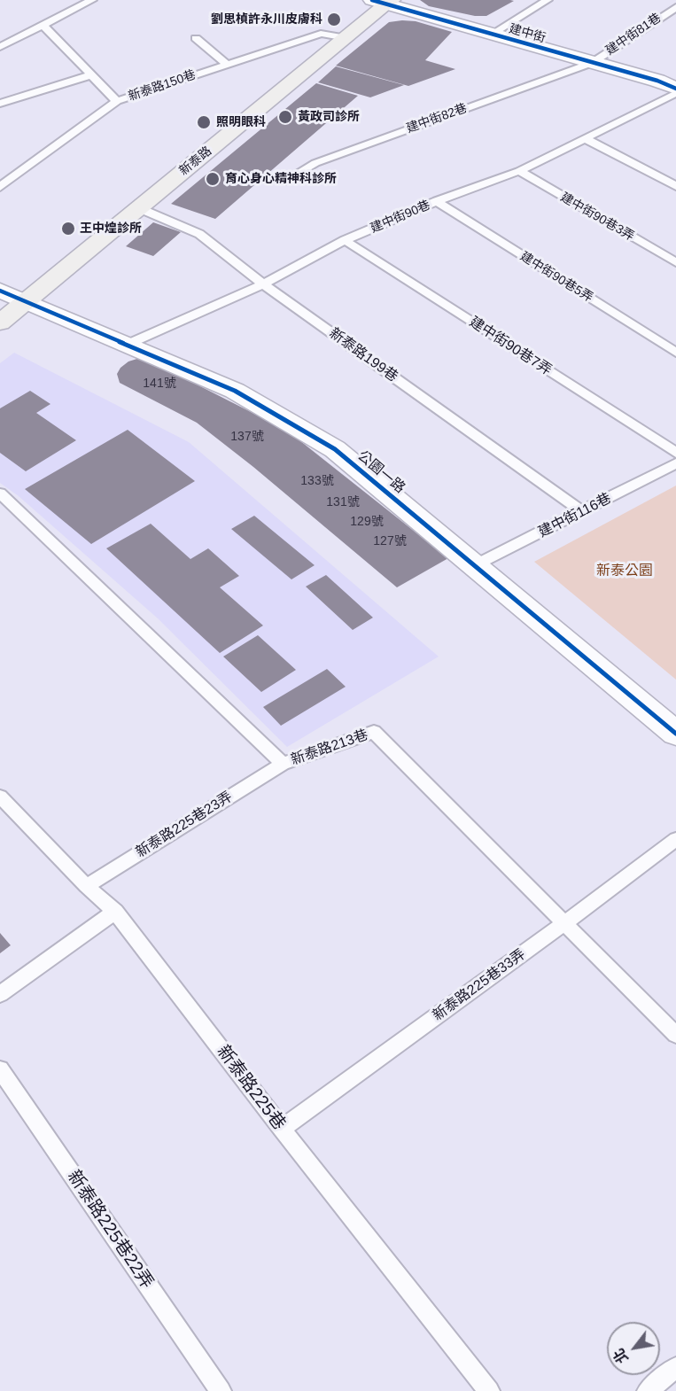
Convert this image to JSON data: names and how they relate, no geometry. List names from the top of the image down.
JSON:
{
  "streets": {
    "main road": ["新泰路"],
    "street": ["建中街", "公園一路"],
    "lane": [
      "建中街81巷",
      "新泰路150巷",
      "建中街82巷",
      "建中街90巷",
      "建中街90巷3弄",
      "建中街90巷5弄",
      "建中街90巷7弄",
      "新泰路199巷",
      "建中街116巷",
      "新泰路213巷",
      "新泰路225巷23弄",
      "新泰路225巷33弄",
      "新泰路225巷",
      "新泰路225巷22弄"
    ]
  },
  "crossings": [
    ["建中街", "建中街81巷"],
    ["建中街", "建中街82巷"],
    ["建中街", "新泰路"],
    ["建中街81巷", "建中街82巷"],
    ["新泰路150巷", "新泰路"],
    ["新泰路", "新泰路199巷"],
    ["新泰路", "公園一路"],
    ["建中街90巷", "建中街90巷3弄"],
    ["建中街90巷", "建中街90巷5弄"],
    ["建中街90巷", "建中街90巷7弄"],
    ["建中街90巷", "新泰路199巷"],
    ["建中街90巷", "公園一路"],
    ["新泰路199巷", "建中街116巷"],
    ["公園一路", "建中街116巷"],
    ["新泰路213巷", "新泰路225巷23弄"],
    ["新泰路213巷", "新泰路225巷33弄"],
    ["新泰路225巷23弄", "新泰路225巷"],
    ["新泰路225巷33弄", "新泰路225巷"]
  ],
  "parks": ["新泰公園"],
  "places": [
    "劉思楨許永川皮膚科",
    "黃政司診所",
    "照明眼科",
    "育心身心精神科診所",
    "王中煌診所"
  ],
  "house_numbers": [
    "141號",
    "137號",
    "133號",
    "131號",
    "129號",
    "127號"
  ],
  "north": "bottom left"
}
